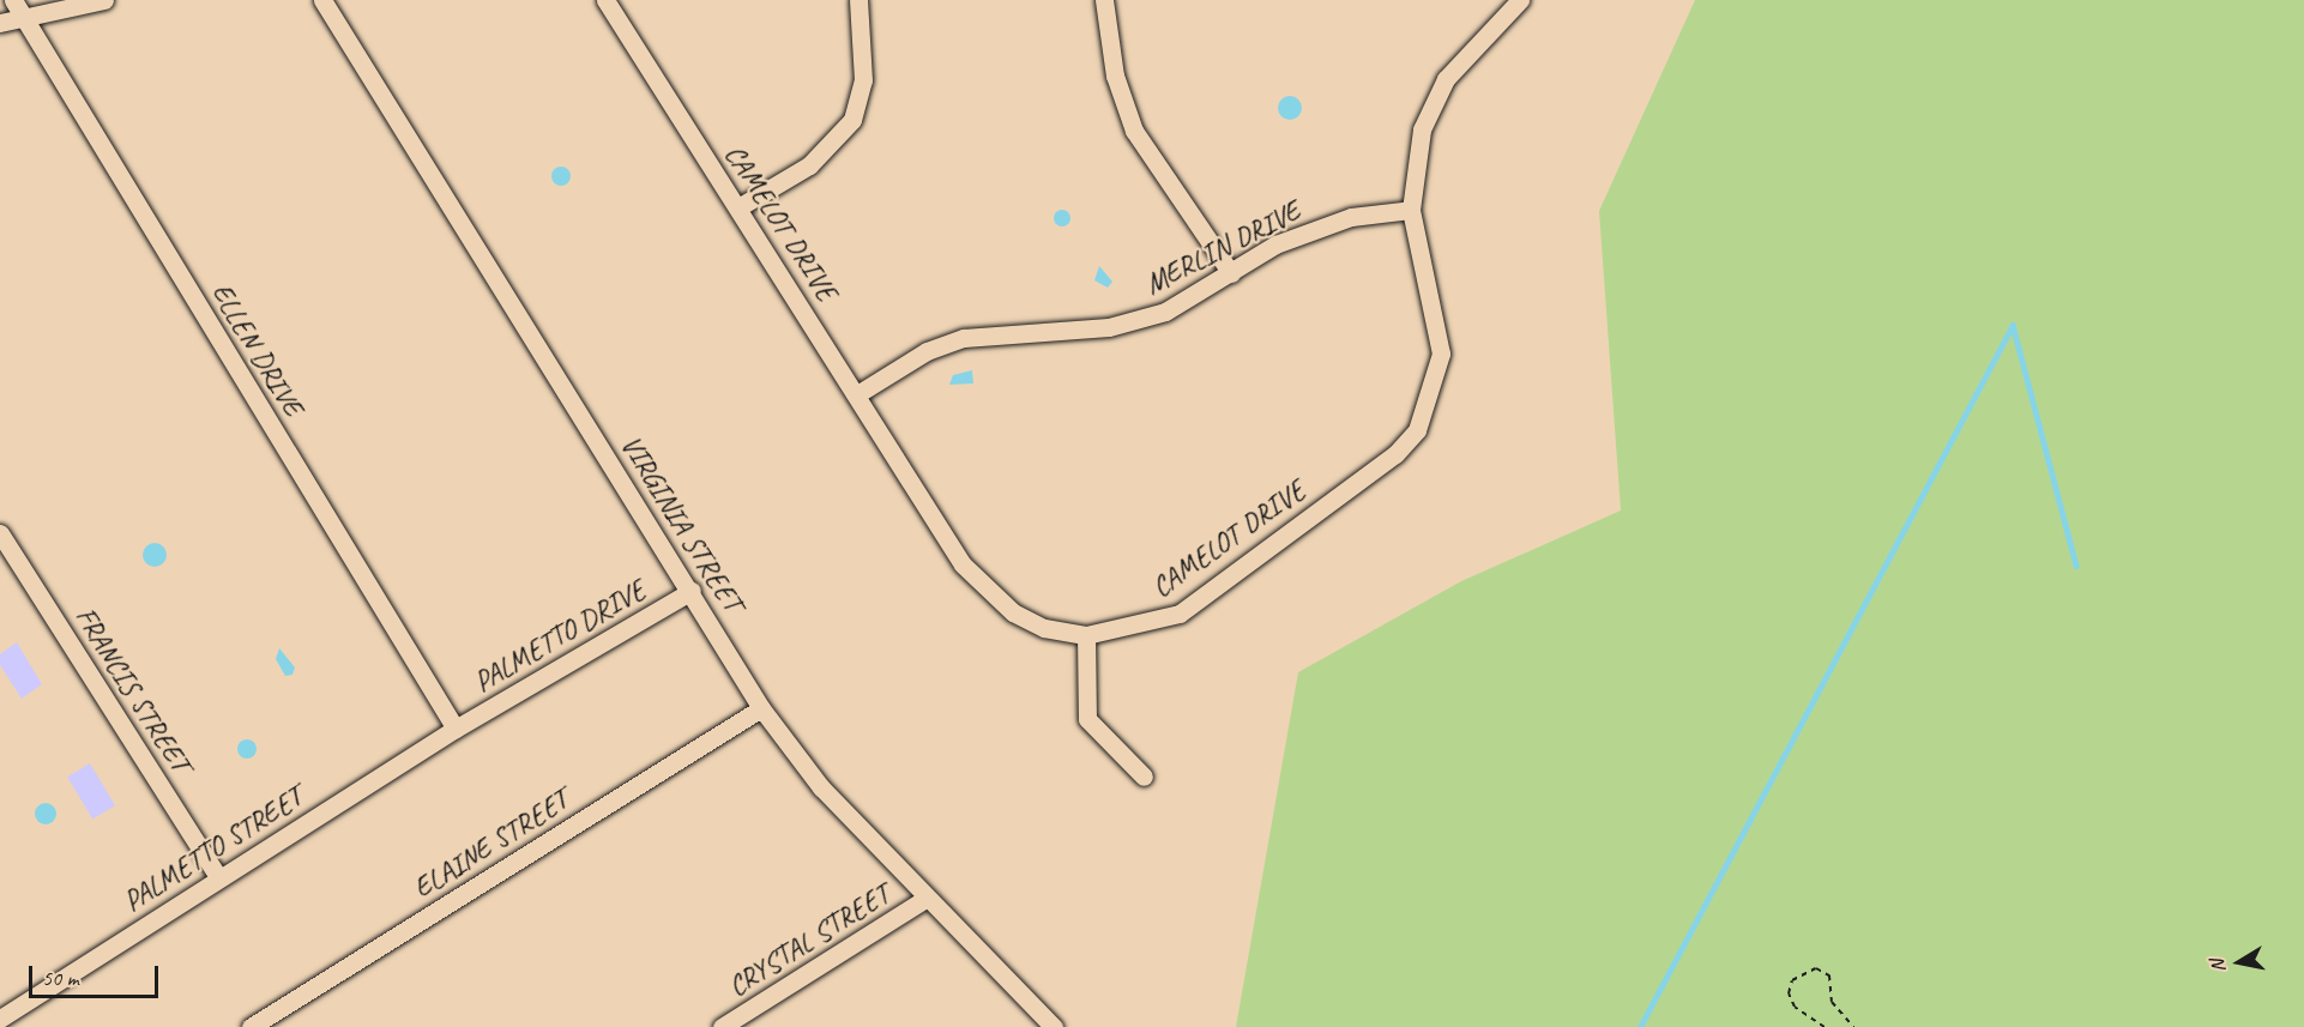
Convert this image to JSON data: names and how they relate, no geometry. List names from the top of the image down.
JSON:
{
  "streets": {
    "street": [
      "CAMELOT DRIVE",
      "MERLIN DRIVE",
      "ELLEN DRIVE",
      "VIRGINIA STREET",
      "PALMETTO DRIVE",
      "FRANCIS STREET",
      "ELAINE STREET",
      "PALMETTO STREET",
      "CRYSTAL STREET"
    ]
  },
  "crossings": [
    ["CAMELOT DRIVE", "MERLIN DRIVE"],
    ["ELLEN DRIVE", "PALMETTO DRIVE"],
    ["ELLEN DRIVE", "PALMETTO STREET"],
    ["VIRGINIA STREET", "PALMETTO DRIVE"],
    ["VIRGINIA STREET", "ELAINE STREET"],
    ["VIRGINIA STREET", "CRYSTAL STREET"],
    ["PALMETTO DRIVE", "PALMETTO STREET"],
    ["FRANCIS STREET", "PALMETTO STREET"]
  ],
  "scale_bar": "50 m",
  "north": "left"
}
